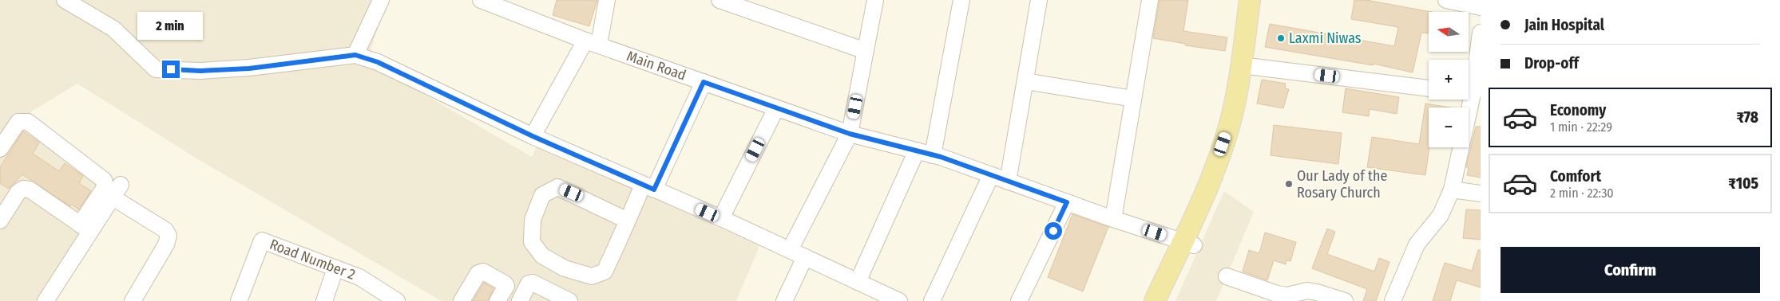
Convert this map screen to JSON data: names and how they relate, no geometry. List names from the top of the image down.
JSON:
{
  "streets": {
    "street": ["Main Road", "Road Number 2"]
  },
  "places": ["Laxmi Niwas", "Our Lady of the Rosary Church"],
  "north": "left",
  "page": {
    "banner": ["Jain Hospital", "Drop-off"],
    "map_buttons": ["+", "−"],
    "bubble": "2 min",
    "list": [
      {
        "name": "Economy",
        "note": "1 min · 22:29",
        "value": "₹78"
      },
      {
        "name": "Comfort",
        "note": "2 min · 22:30",
        "value": "₹105"
      }
    ],
    "buttons": "Confirm"
  }
}
